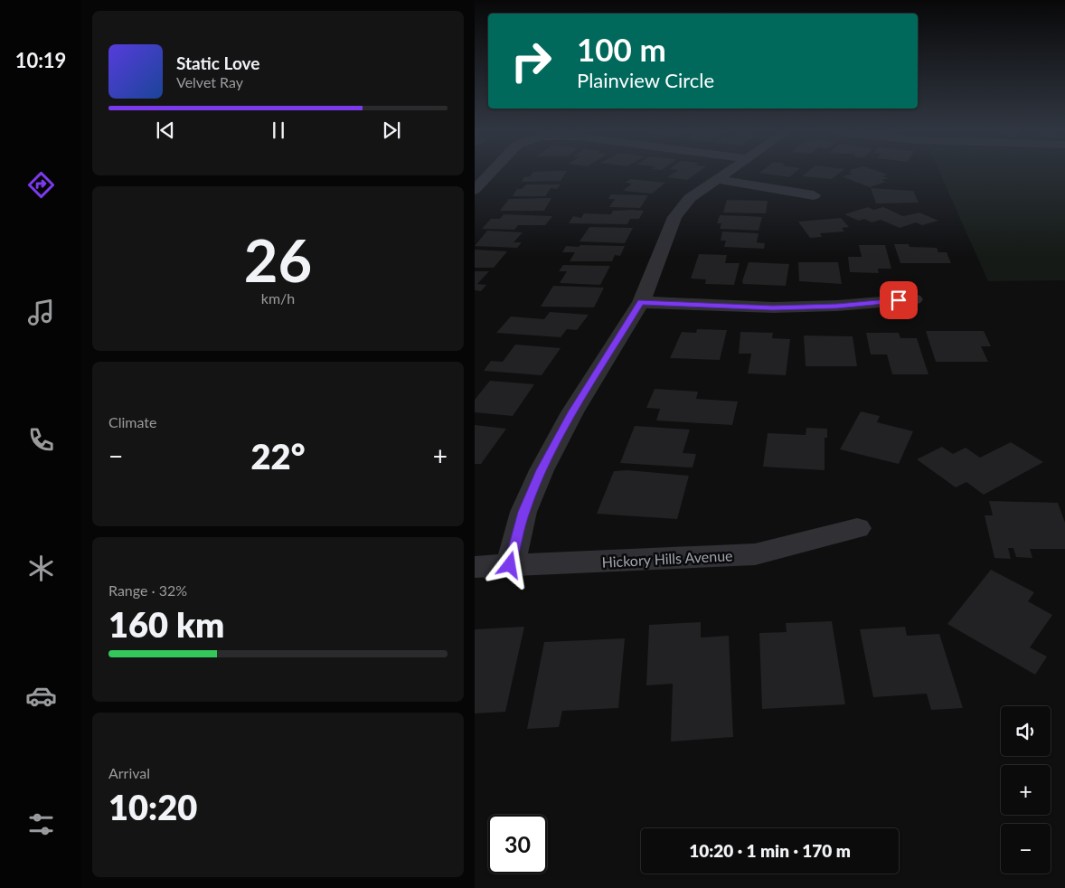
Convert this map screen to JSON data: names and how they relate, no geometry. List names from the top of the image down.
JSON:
{
  "streets": {
    "street": ["Hickory Hills Avenue"]
  },
  "page": {
    "tabs": "10:19",
    "turn": ["100 m", "Plainview Circle"],
    "song": ["Static Love", "Velvet Ray"],
    "tile": [
      ["26", "km/h"],
      "Climate",
      ["Range · 32%", "160 km"],
      ["Arrival", "10:20"]
    ],
    "heat": ["−", "22°", "+"],
    "map_buttons": ["+", "−"],
    "limit": "30",
    "trip": "10:20 · 1 min · 170 m"
  }
}
